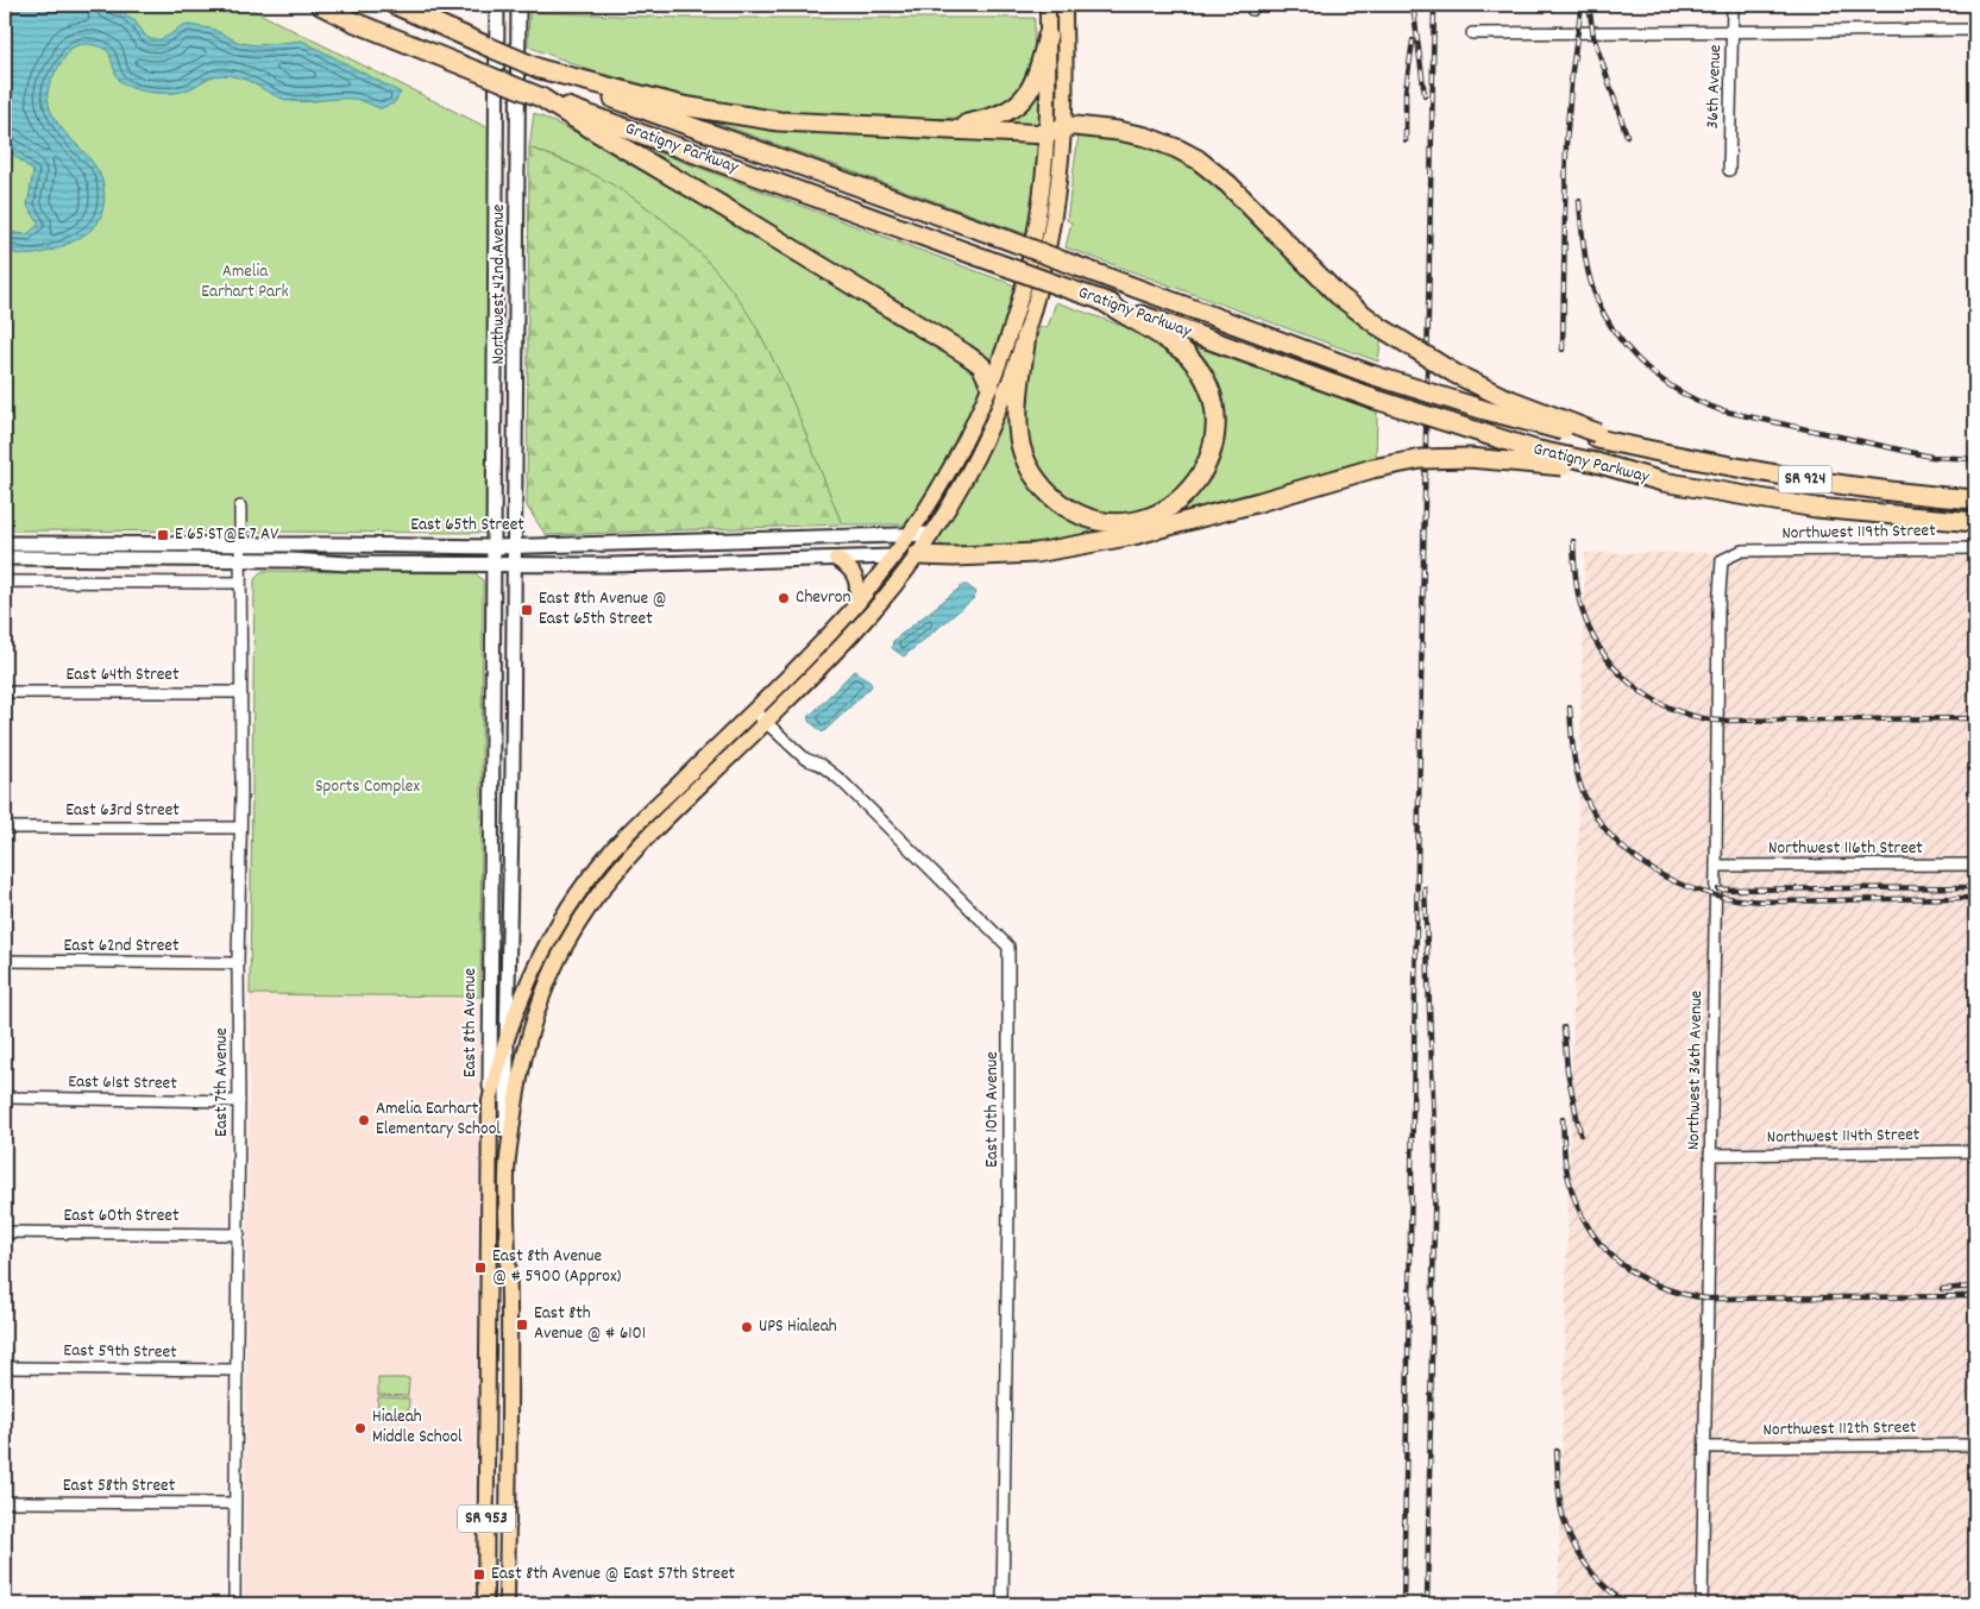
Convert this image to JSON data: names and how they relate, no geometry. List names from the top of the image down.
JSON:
{
  "streets": {
    "highway": ["Gratigny Parkway", "SR 924"],
    "main road": [
      "Northwest 42nd Avenue",
      "East 65th Street",
      "East 8th Avenue",
      "SR 953"
    ],
    "street": [
      "36th Avenue",
      "Northwest 119th Street",
      "East 64th Street",
      "East 63rd Street",
      "Northwest 116th Street",
      "East 62nd Street",
      "Northwest 36th Avenue",
      "East 7th Avenue",
      "East 61st Street",
      "East 10th Avenue",
      "Northwest 114th Street",
      "East 60th Street",
      "East 59th Street",
      "Northwest 112th Street",
      "East 58th Street"
    ]
  },
  "crossings": [
    ["Northwest 42nd Avenue", "East 65th Street"],
    ["Northwest 42nd Avenue", "East 8th Avenue"],
    ["East 65th Street", "East 8th Avenue"],
    ["East 65th Street", "East 7th Avenue"],
    ["Northwest 119th Street", "Northwest 36th Avenue"],
    ["East 64th Street", "East 7th Avenue"],
    ["East 63rd Street", "East 7th Avenue"],
    ["Northwest 116th Street", "Northwest 36th Avenue"],
    ["East 62nd Street", "East 7th Avenue"],
    ["Northwest 36th Avenue", "Northwest 114th Street"],
    ["Northwest 36th Avenue", "Northwest 112th Street"],
    ["East 7th Avenue", "East 61st Street"],
    ["East 7th Avenue", "East 60th Street"],
    ["East 7th Avenue", "East 59th Street"],
    ["East 7th Avenue", "East 58th Street"]
  ],
  "parks": ["Amelia Earhart Park", "Sports Complex"],
  "places": {
    "transit": [
      "E 65 ST@E 7 AV",
      "East 8th Avenue @ East 65th Street",
      "East 8th Avenue @ # 5900 (Approx)",
      "East 8th Avenue @ # 6101",
      "East 8th Avenue @ East 57th Street"
    ],
    "other": [
      "Chevron",
      "Amelia Earhart Elementary School",
      "UPS Hialeah",
      "Hialeah Middle School"
    ]
  }
}
